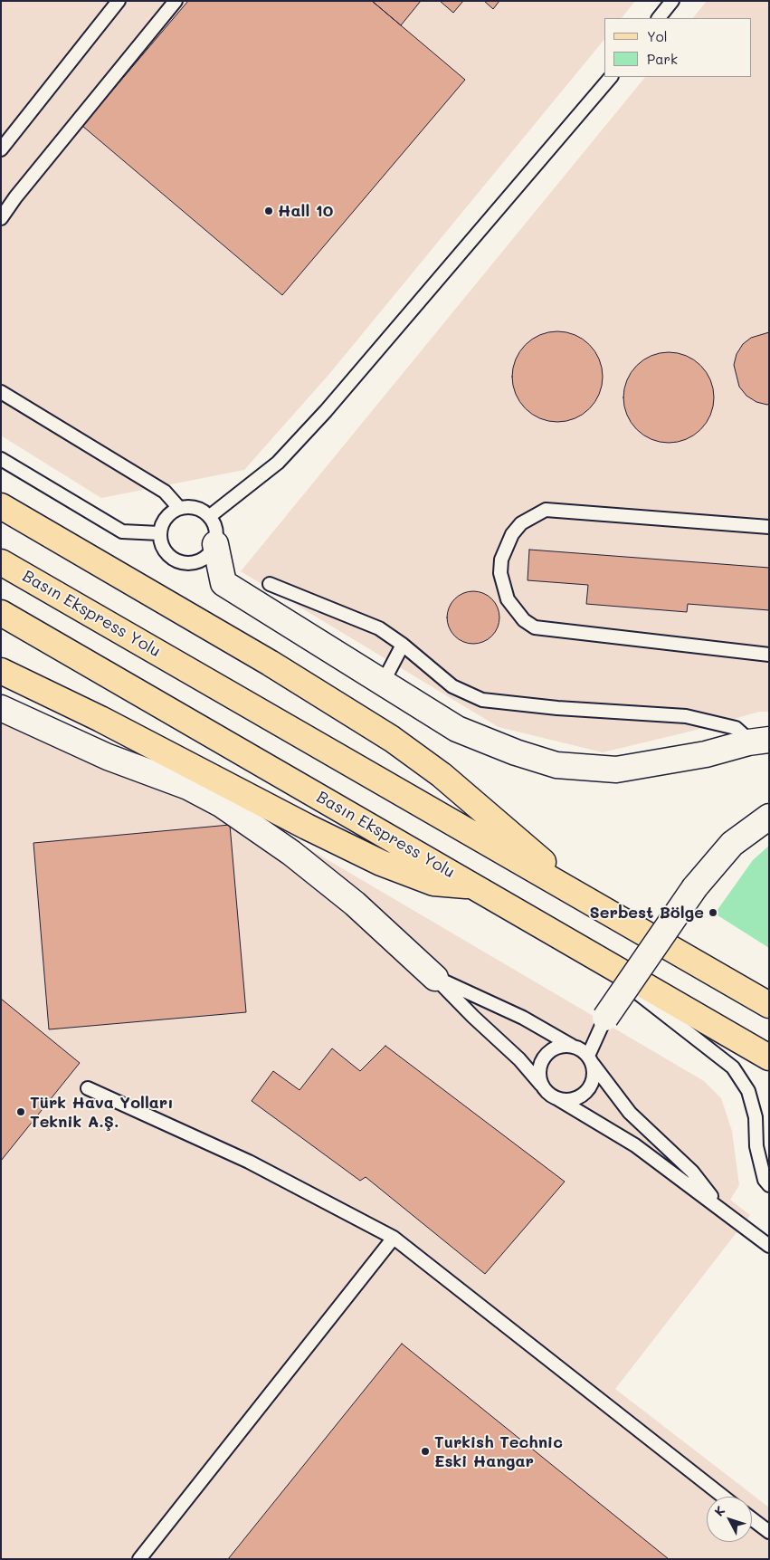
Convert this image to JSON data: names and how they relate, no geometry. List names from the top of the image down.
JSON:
{
  "streets": {
    "main road": ["Basın Ekspress Yolu"]
  },
  "places": [
    "Hall 10",
    "Serbest Bölge",
    "Türk Hava Yolları Teknik A.Ş.",
    "Turkish Technic Eski Hangar"
  ],
  "legend": ["Yol", "Park"],
  "north": "top left"
}
